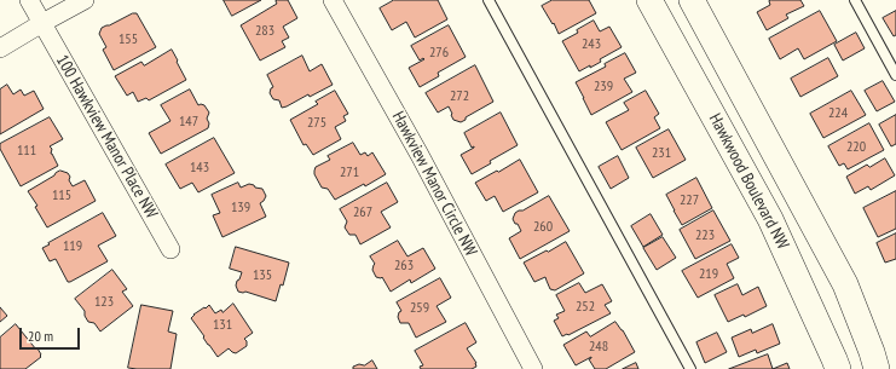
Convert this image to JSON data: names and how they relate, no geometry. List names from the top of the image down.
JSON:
{
  "streets": {
    "street": ["100 Hawkview Manor Place NW", "Hawkwood Boulevard NW", "Hawkview Manor Circle NW"]
  },
  "house_numbers": [
    "283",
    "155",
    "243",
    "276",
    "239",
    "272",
    "224",
    "147",
    "275",
    "220",
    "111",
    "231",
    "143",
    "271",
    "115",
    "227",
    "139",
    "267",
    "260",
    "223",
    "119",
    "263",
    "219",
    "135",
    "123",
    "252",
    "259",
    "131",
    "248"
  ],
  "scale_bar": "20 m"
}
